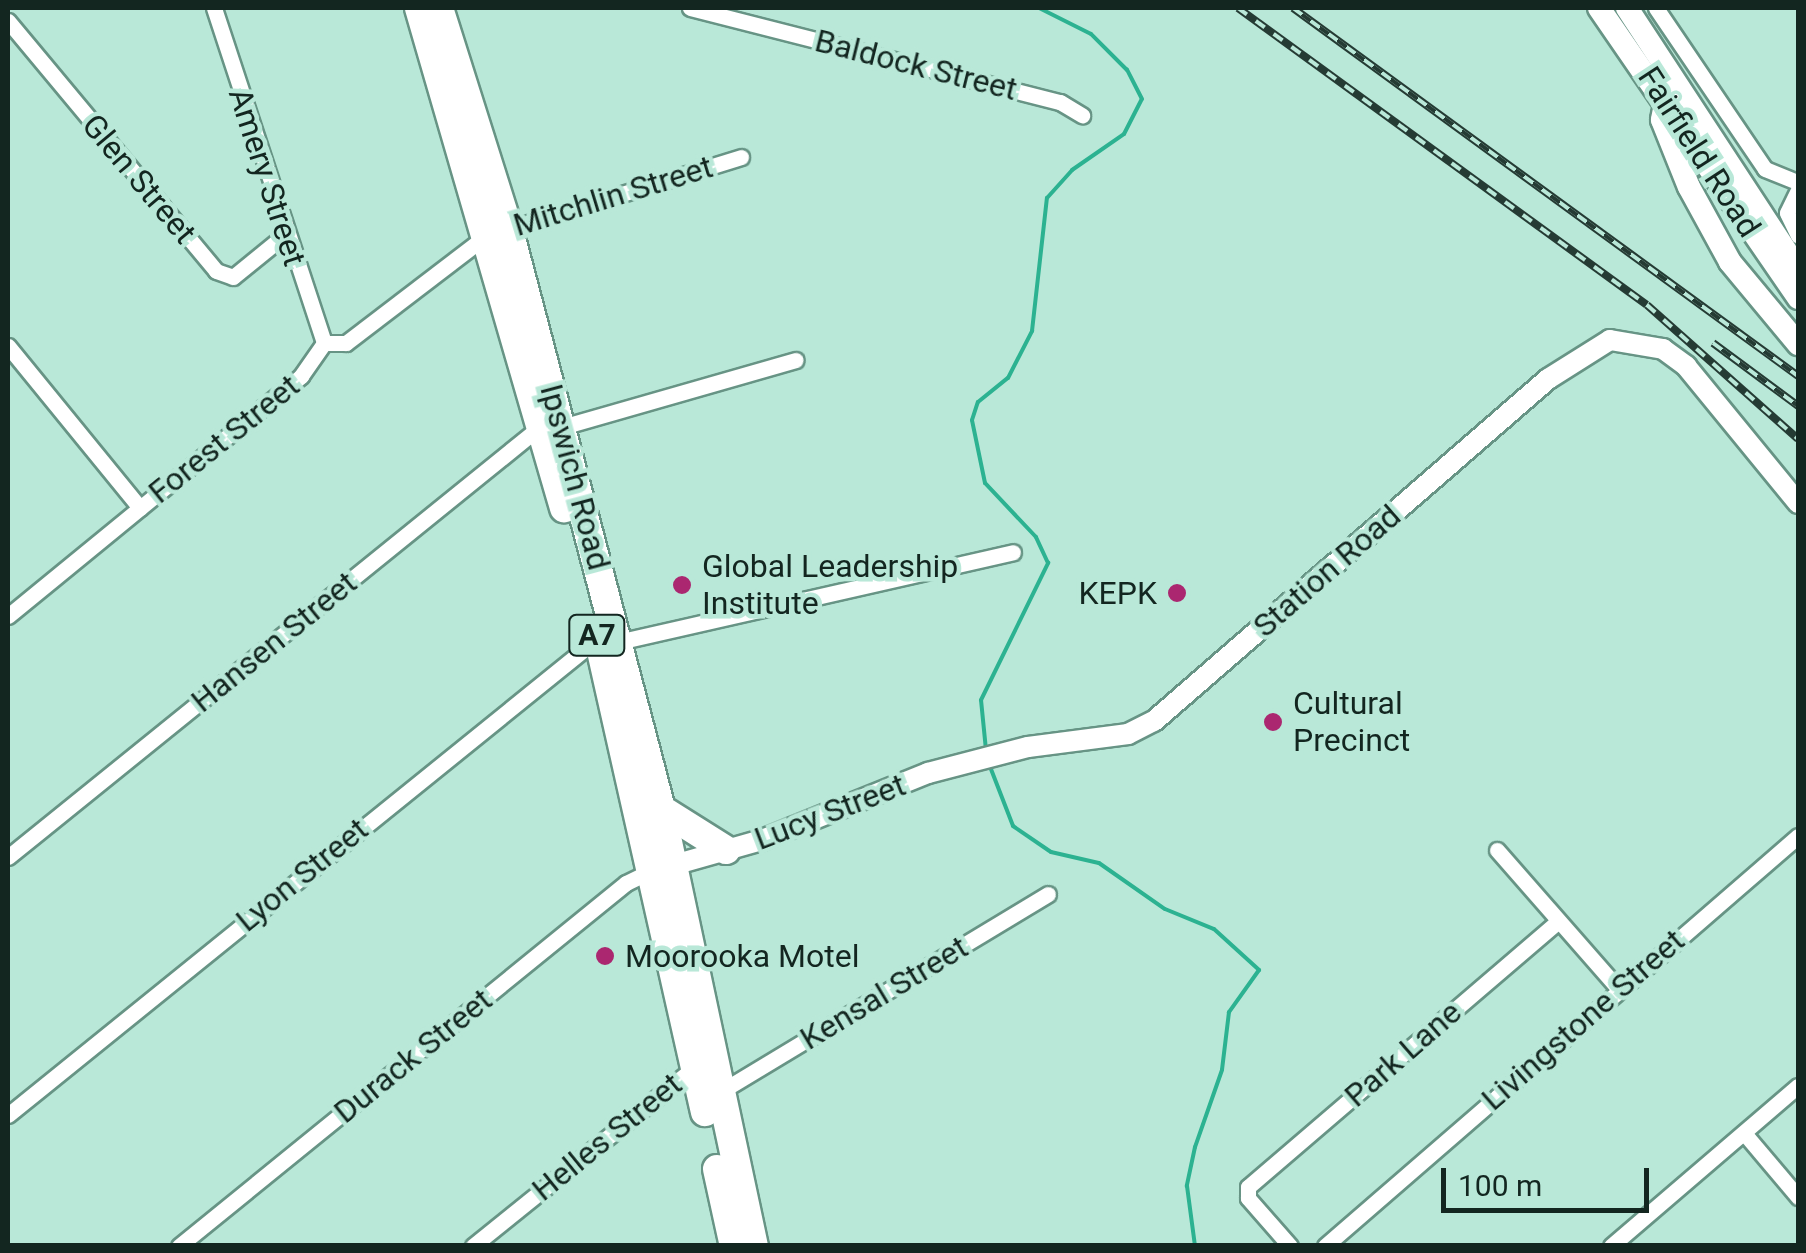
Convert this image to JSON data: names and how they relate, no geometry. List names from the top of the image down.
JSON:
{
  "streets": {
    "highway": ["Ipswich Road", "A7"],
    "main road": ["Fairfield Road"],
    "street": [
      "Baldock Street",
      "Amery Street",
      "Glen Street",
      "Mitchlin Street",
      "Forest Street",
      "Station Road",
      "Hansen Street",
      "Lucy Street",
      "Lyon Street",
      "Kensal Street",
      "Livingstone Street",
      "Park Lane",
      "Durack Street",
      "Helles Street"
    ]
  },
  "crossings": [
    ["Amery Street", "Glen Street"],
    ["Amery Street", "Forest Street"],
    ["Mitchlin Street", "Forest Street"],
    ["Mitchlin Street", "Ipswich Road"],
    ["Forest Street", "Ipswich Road"],
    ["Ipswich Road", "Hansen Street"],
    ["Ipswich Road", "Lucy Street"],
    ["Ipswich Road", "Lyon Street"],
    ["Ipswich Road", "Kensal Street"],
    ["Ipswich Road", "Durack Street"],
    ["Ipswich Road", "Helles Street"],
    ["Station Road", "Lucy Street"],
    ["Lucy Street", "Durack Street"]
  ],
  "places": [
    "Global Leadership Institute",
    "KEPK",
    "Cultural Precinct",
    "Moorooka Motel"
  ],
  "scale_bar": "100 m"
}
